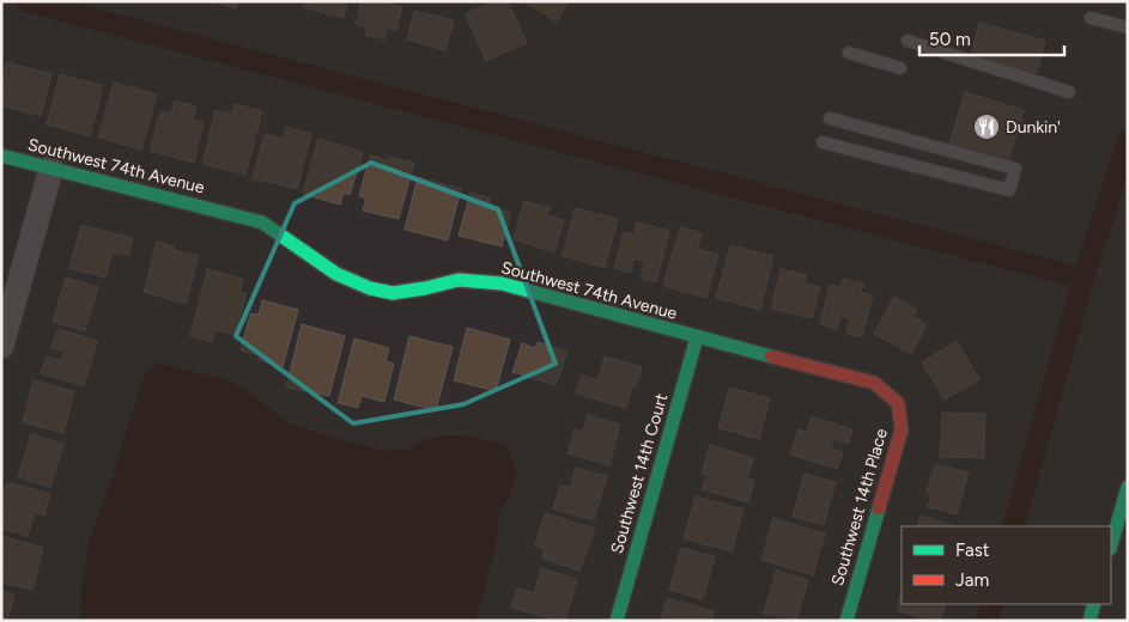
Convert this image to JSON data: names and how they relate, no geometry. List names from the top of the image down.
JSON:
{
  "streets": {
    "street": ["Southwest 74th Avenue", "Southwest 14th Court", "Southwest 14th Place"]
  },
  "crossings": [
    ["Southwest 74th Avenue", "Southwest 14th Court"],
    ["Southwest 74th Avenue", "Southwest 14th Place"]
  ],
  "places": {
    "restaurant": ["Dunkin'"]
  },
  "legend": ["Fast", "Jam"],
  "scale_bar": "50 m"
}
